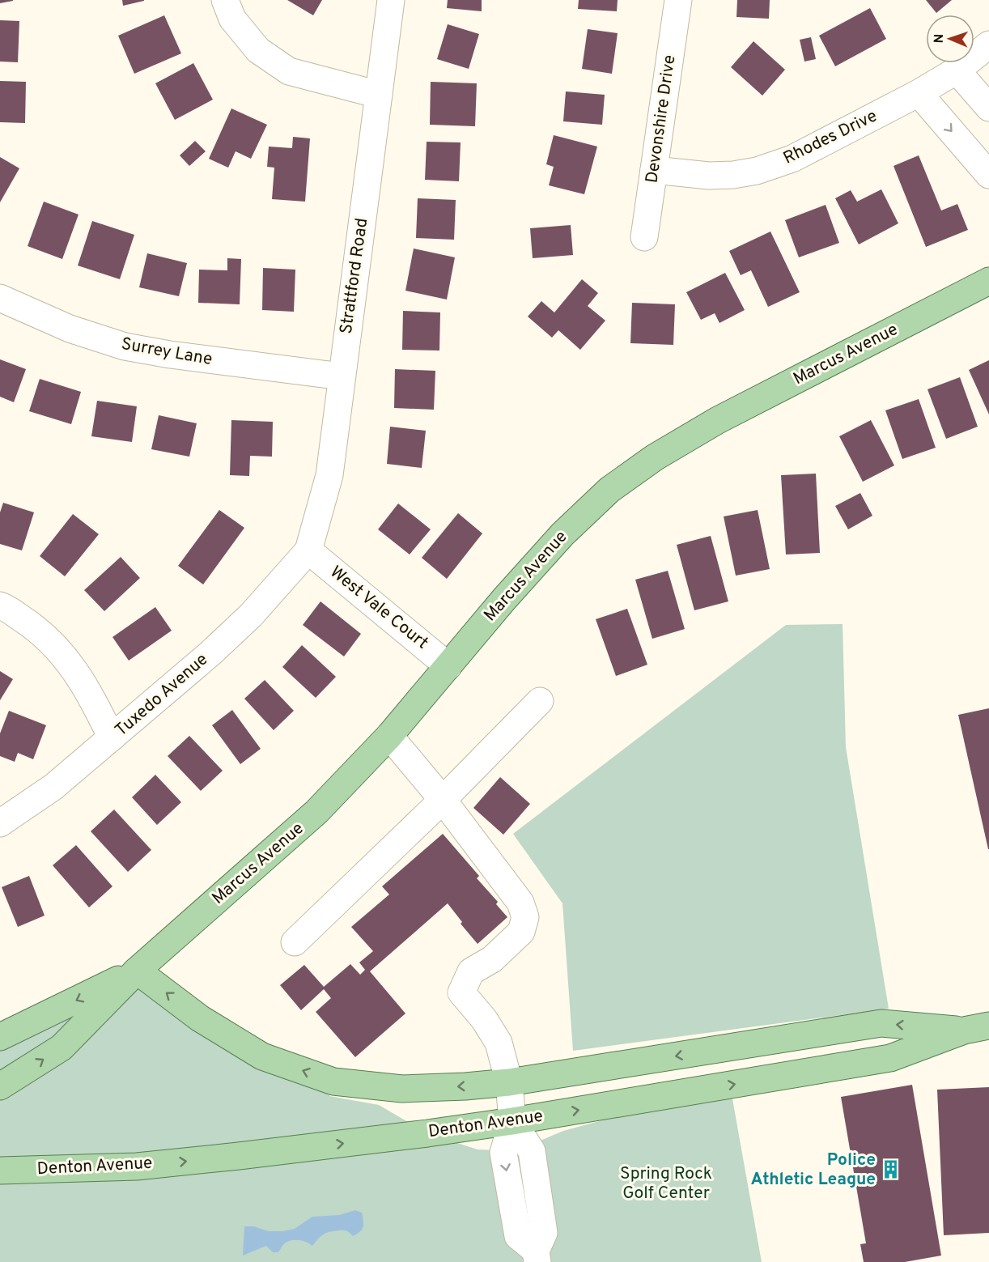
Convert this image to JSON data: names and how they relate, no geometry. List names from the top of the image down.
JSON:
{
  "streets": {
    "main road": ["Marcus Avenue", "Denton Avenue"],
    "street": [
      "Devonshire Drive",
      "Rhodes Drive",
      "Strattford Road",
      "Surrey Lane",
      "West Vale Court",
      "Tuxedo Avenue"
    ]
  },
  "crossings": [
    ["Devonshire Drive", "Rhodes Drive"],
    ["Strattford Road", "Surrey Lane"],
    ["Strattford Road", "West Vale Court"],
    ["Strattford Road", "Tuxedo Avenue"],
    ["Marcus Avenue", "West Vale Court"],
    ["Marcus Avenue", "Denton Avenue"],
    ["West Vale Court", "Tuxedo Avenue"]
  ],
  "parks": ["Spring Rock Golf Center"],
  "places": {
    "building": ["Police Athletic League"]
  },
  "north": "left"
}
